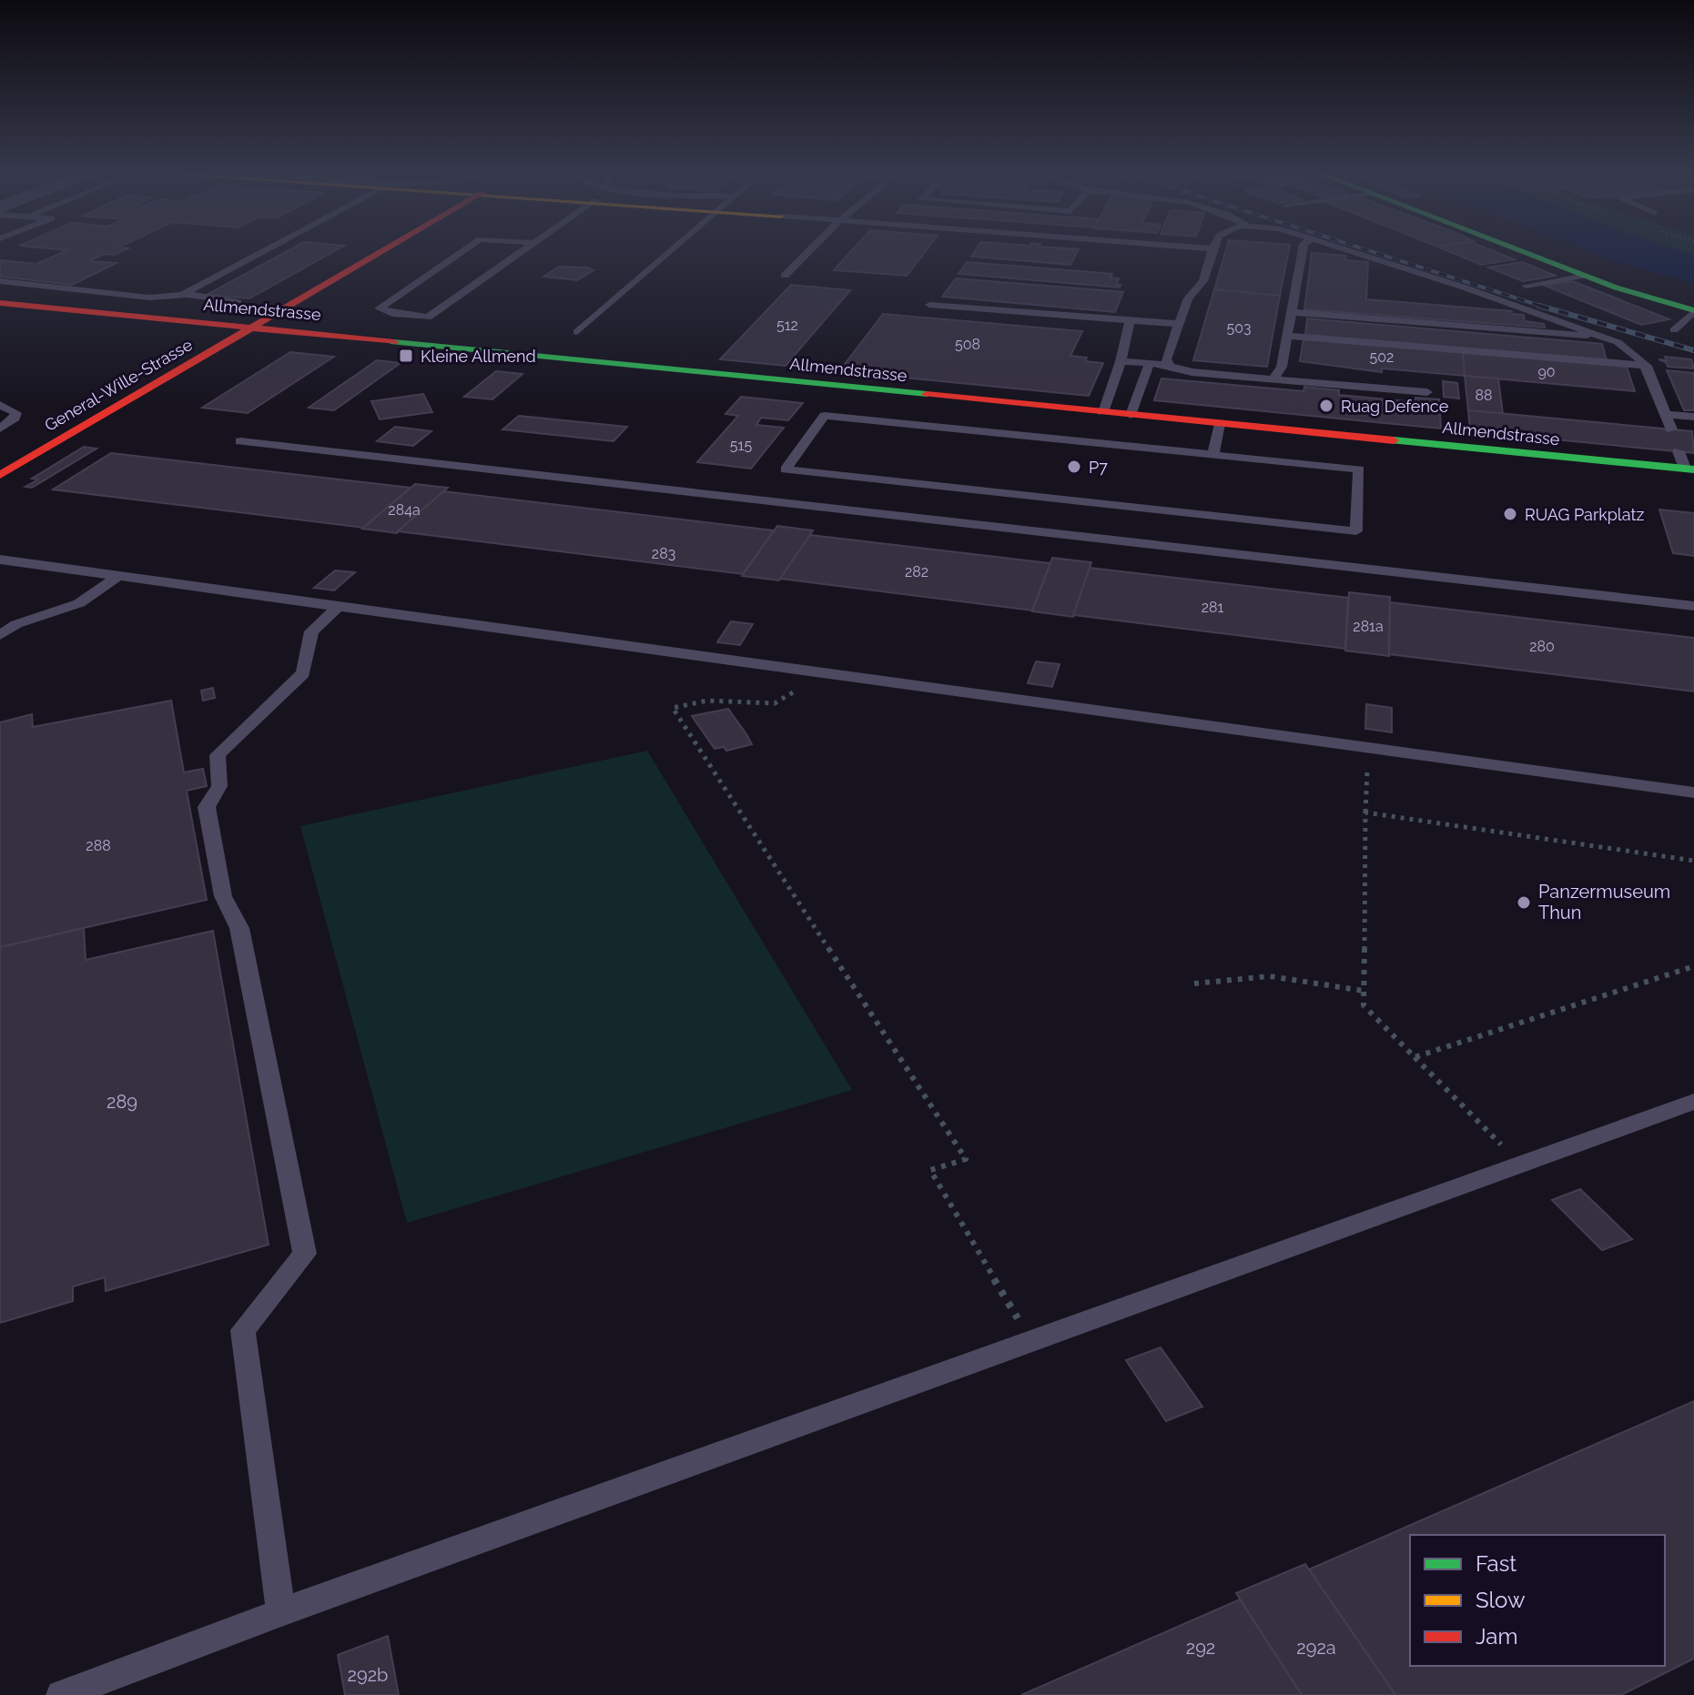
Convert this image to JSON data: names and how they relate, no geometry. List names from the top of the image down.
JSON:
{
  "streets": {
    "main road": ["Allmendstrasse", "General-Wille-Strasse"]
  },
  "crossings": [
    ["Allmendstrasse", "General-Wille-Strasse"]
  ],
  "places": {
    "transit": ["Kleine Allmend"],
    "other": [
      "Ruag Defence",
      "P7",
      "RUAG Parkplatz",
      "Panzermuseum Thun"
    ]
  },
  "house_numbers": [
    "512",
    "503",
    "508",
    "502",
    "90",
    "88",
    "515",
    "284a",
    "283",
    "282",
    "281",
    "281a",
    "280",
    "288",
    "289",
    "292",
    "292a",
    "292b"
  ],
  "legend": ["Fast", "Slow", "Jam"]
}
